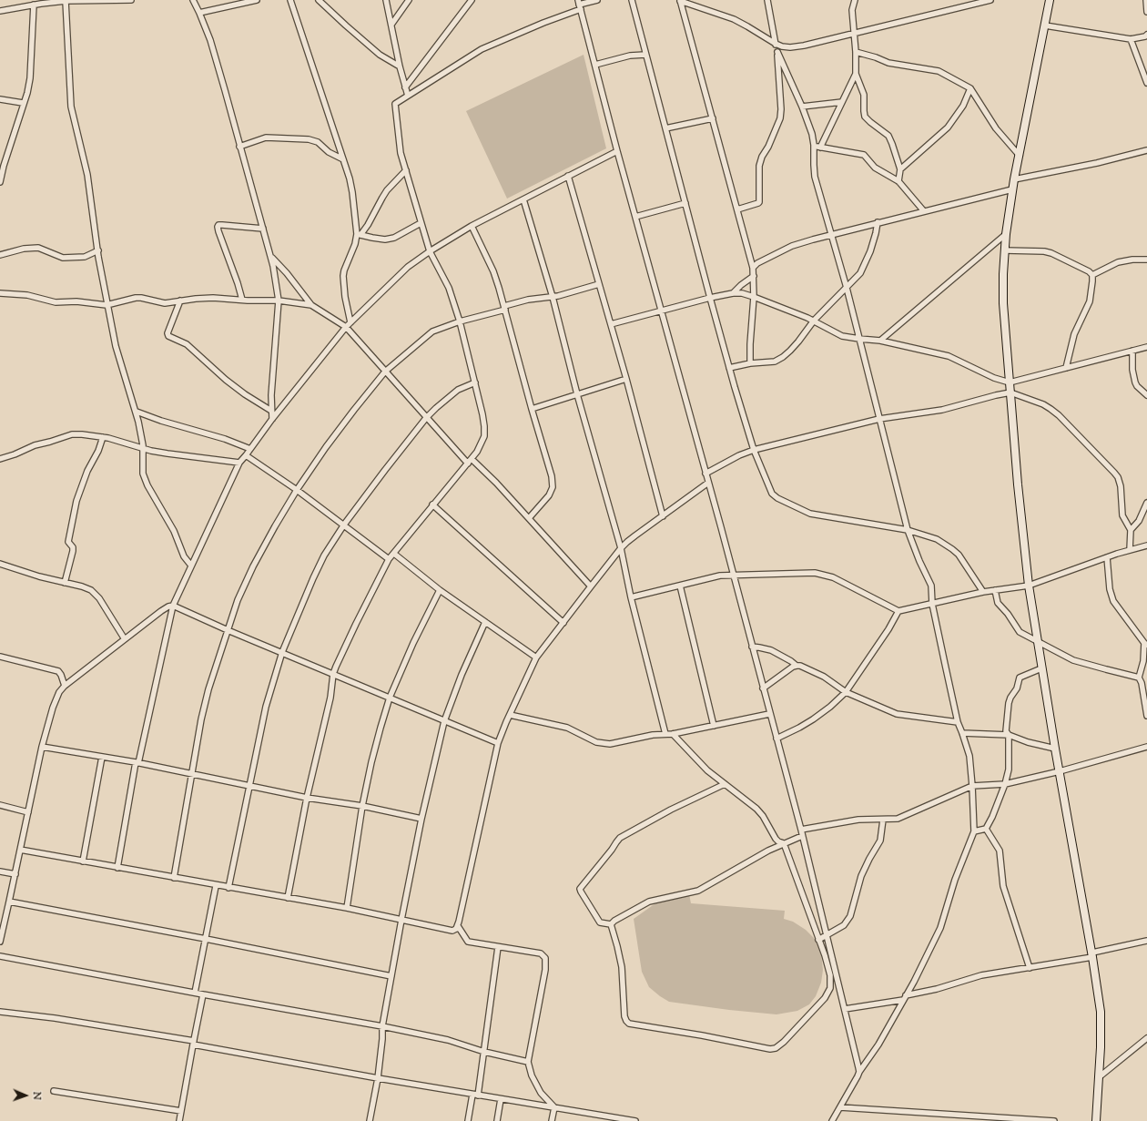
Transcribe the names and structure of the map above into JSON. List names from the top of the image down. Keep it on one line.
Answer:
{"north":"right"}
